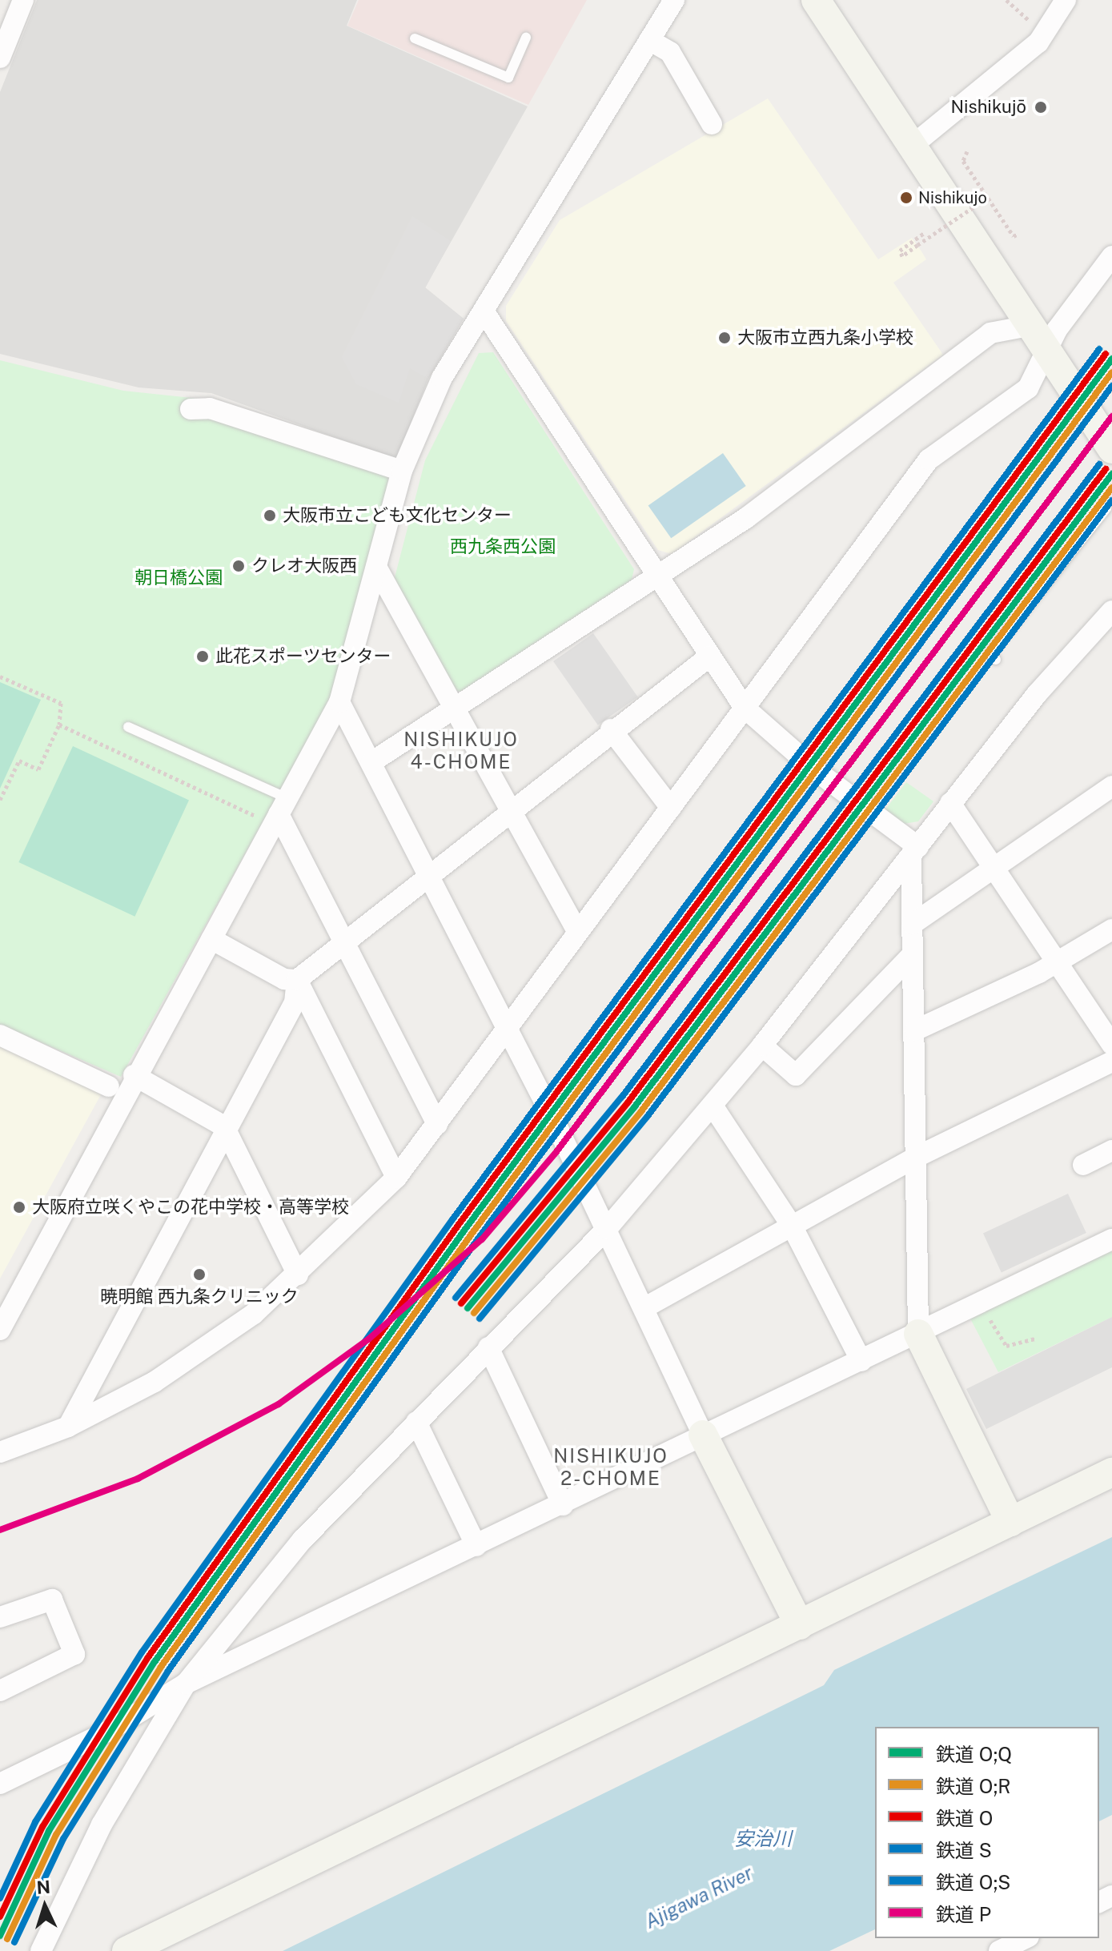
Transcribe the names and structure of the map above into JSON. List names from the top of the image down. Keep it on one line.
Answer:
{"districts":["NISHIKUJO 4-CHOME","NISHIKUJO 2-CHOME"],"water":["安治川","Ajigawa River"],"parks":["西九条西公園","朝日橋公園"],"places":["Nishikujō","Nishikujo","大阪市立西九条小学校","大阪市立こども文化センター","クレオ大阪西","此花スポーツセンター","大阪府立咲くやこの花中学校・高等学校","暁明館 西九条クリニック"],"lines":["rail line O;S","rail line O","rail line O;Q","rail line O;R","rail line S","rail line P"],"legend":["鉄道 O;Q","鉄道 O;R","鉄道 O","鉄道 S","鉄道 O;S","鉄道 P"],"north":"top"}
